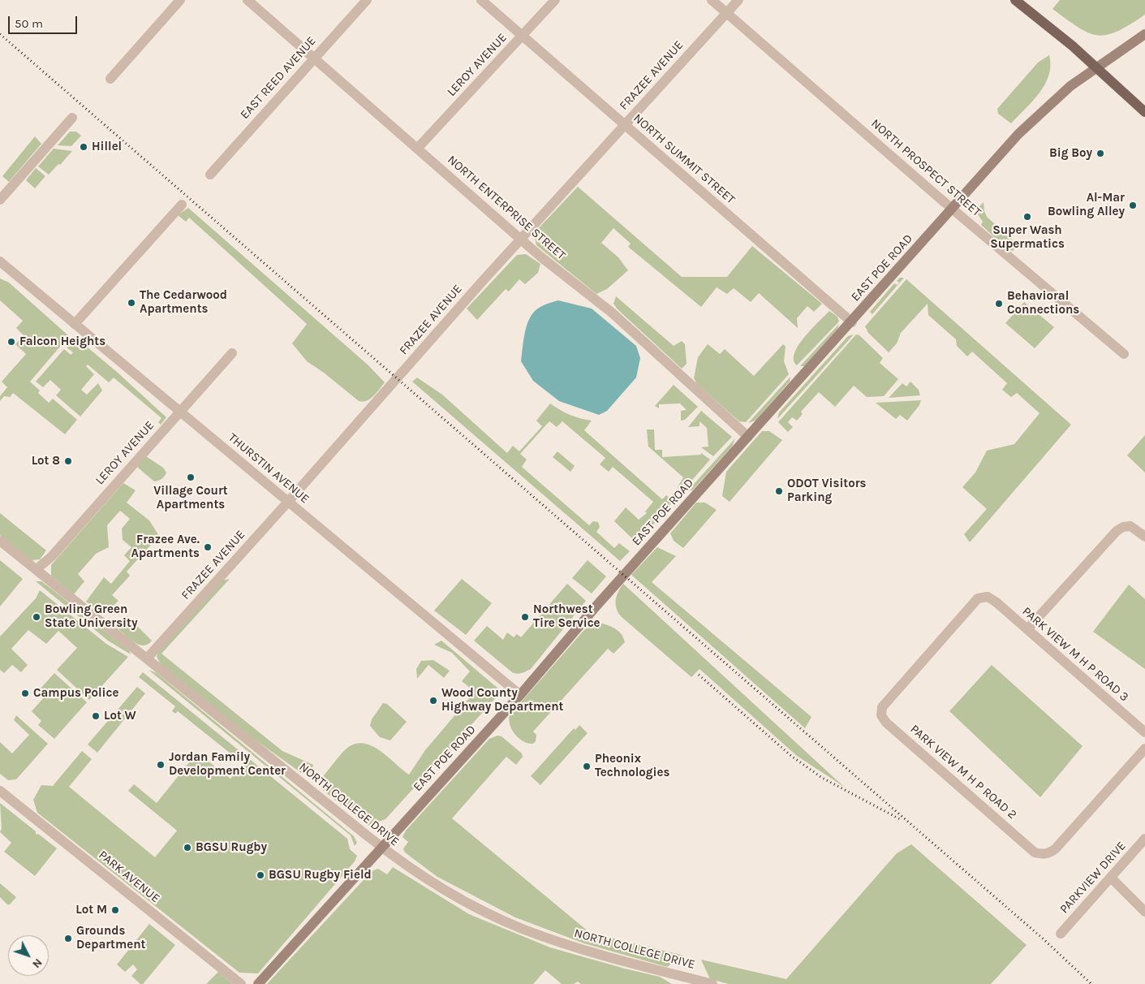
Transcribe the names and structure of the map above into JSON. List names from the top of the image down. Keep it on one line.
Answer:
{"streets":{"main road":["EAST POE ROAD"],"street":["LEROY AVENUE","FRAZEE AVENUE","EAST REED AVENUE","NORTH SUMMIT STREET","NORTH PROSPECT STREET","NORTH ENTERPRISE STREET","THURSTIN AVENUE","PARK VIEW M H P ROAD 3","PARK VIEW M H P ROAD 2","NORTH COLLEGE DRIVE","PARK AVENUE","PARKVIEW DRIVE"]},"crossings":[["LEROY AVENUE","NORTH SUMMIT STREET"],["LEROY AVENUE","NORTH ENTERPRISE STREET"],["LEROY AVENUE","THURSTIN AVENUE"],["LEROY AVENUE","NORTH COLLEGE DRIVE"],["FRAZEE AVENUE","NORTH SUMMIT STREET"],["FRAZEE AVENUE","NORTH PROSPECT STREET"],["FRAZEE AVENUE","NORTH ENTERPRISE STREET"],["FRAZEE AVENUE","THURSTIN AVENUE"],["FRAZEE AVENUE","NORTH COLLEGE DRIVE"],["EAST REED AVENUE","NORTH ENTERPRISE STREET"],["NORTH SUMMIT STREET","EAST POE ROAD"],["NORTH PROSPECT STREET","EAST POE ROAD"],["NORTH ENTERPRISE STREET","EAST POE ROAD"],["EAST POE ROAD","THURSTIN AVENUE"],["EAST POE ROAD","NORTH COLLEGE DRIVE"],["PARK VIEW M H P ROAD 3","PARK VIEW M H P ROAD 2"]],"places":["Hillel","Big Boy","Al-Mar Bowling Alley","Super Wash Supermatics","The Cedarwood Apartments","Behavioral Connections","Falcon Heights","Lot 8","Village Court Apartments","ODOT Visitors Parking","Frazee Ave. Apartments","Bowling Green State University","Northwest Tire Service","Campus Police","Wood County Highway Department","Lot W","Jordan Family Development Center","Pheonix Technologies","BGSU Rugby","BGSU Rugby Field","Lot M","Grounds Department"],"scale_bar":"50 m","north":"bottom right"}
